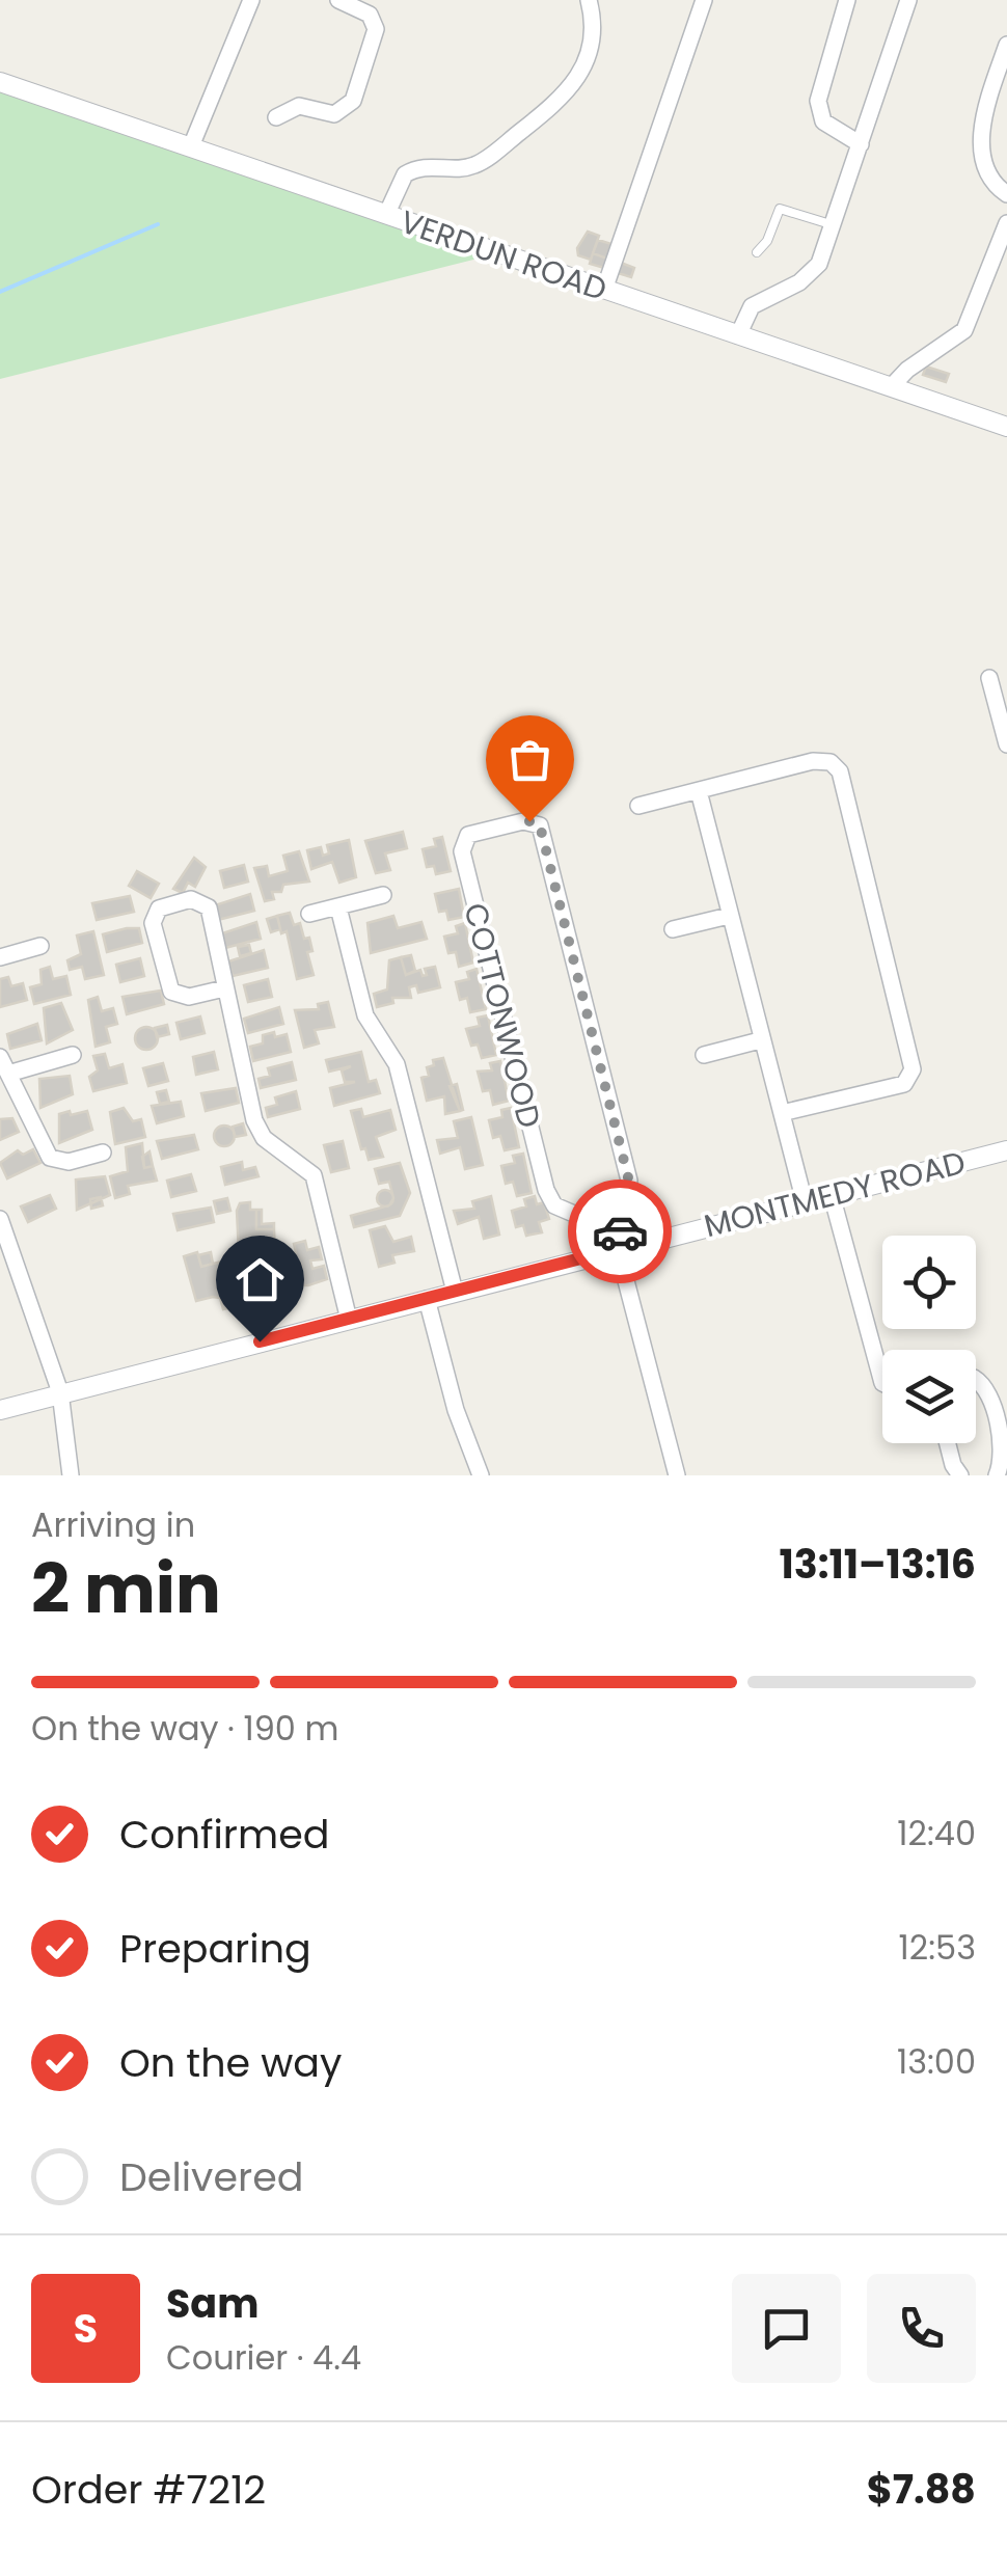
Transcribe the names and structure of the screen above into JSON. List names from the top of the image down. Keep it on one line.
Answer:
{"streets":{"street":["VERDUN ROAD","COTTONWOOD","MONTMEDY ROAD"]},"page":{"heading":["2 min","Arriving in","13:11–13:16"],"panel":["Sam","Courier · 4.4","Order #7212","$7.88"],"bar":"On the way · 190 m","list":[["Confirmed","12:40"],["Preparing","12:53"],["On the way","13:00"],"Delivered"],"round":"S"}}
